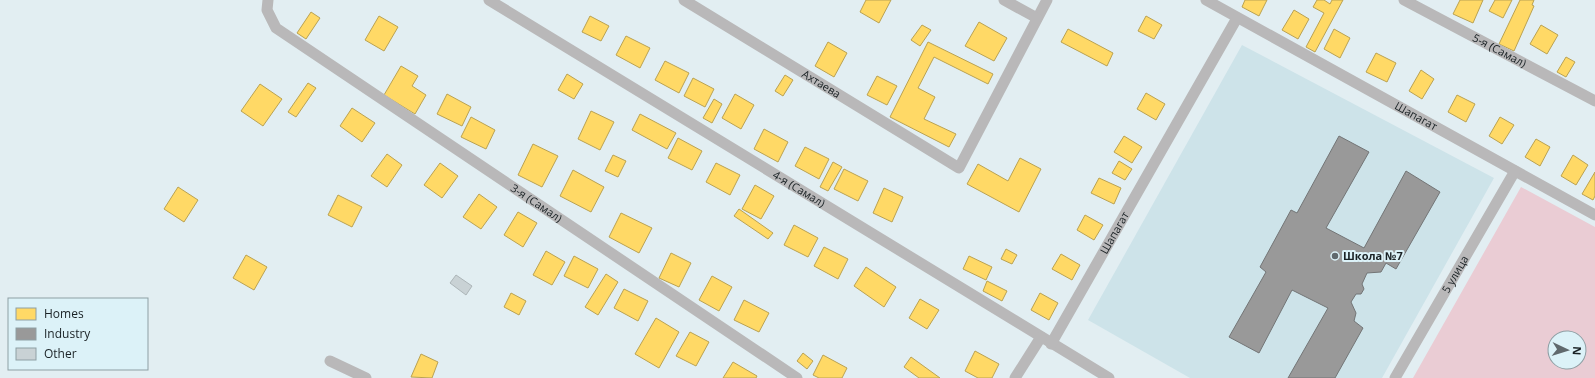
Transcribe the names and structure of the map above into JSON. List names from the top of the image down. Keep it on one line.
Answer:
{"streets":{"street":["5-я (Самал)","Ахтаева","Шапагат","4-я (Самал)","3-я (Самал)","5 улица"]},"crossings":[["Шапагат","4-я (Самал)"],["Шапагат","5 улица"]],"places":["Школа №7"],"legend":["Homes","Industry","Other"],"north":"right"}
